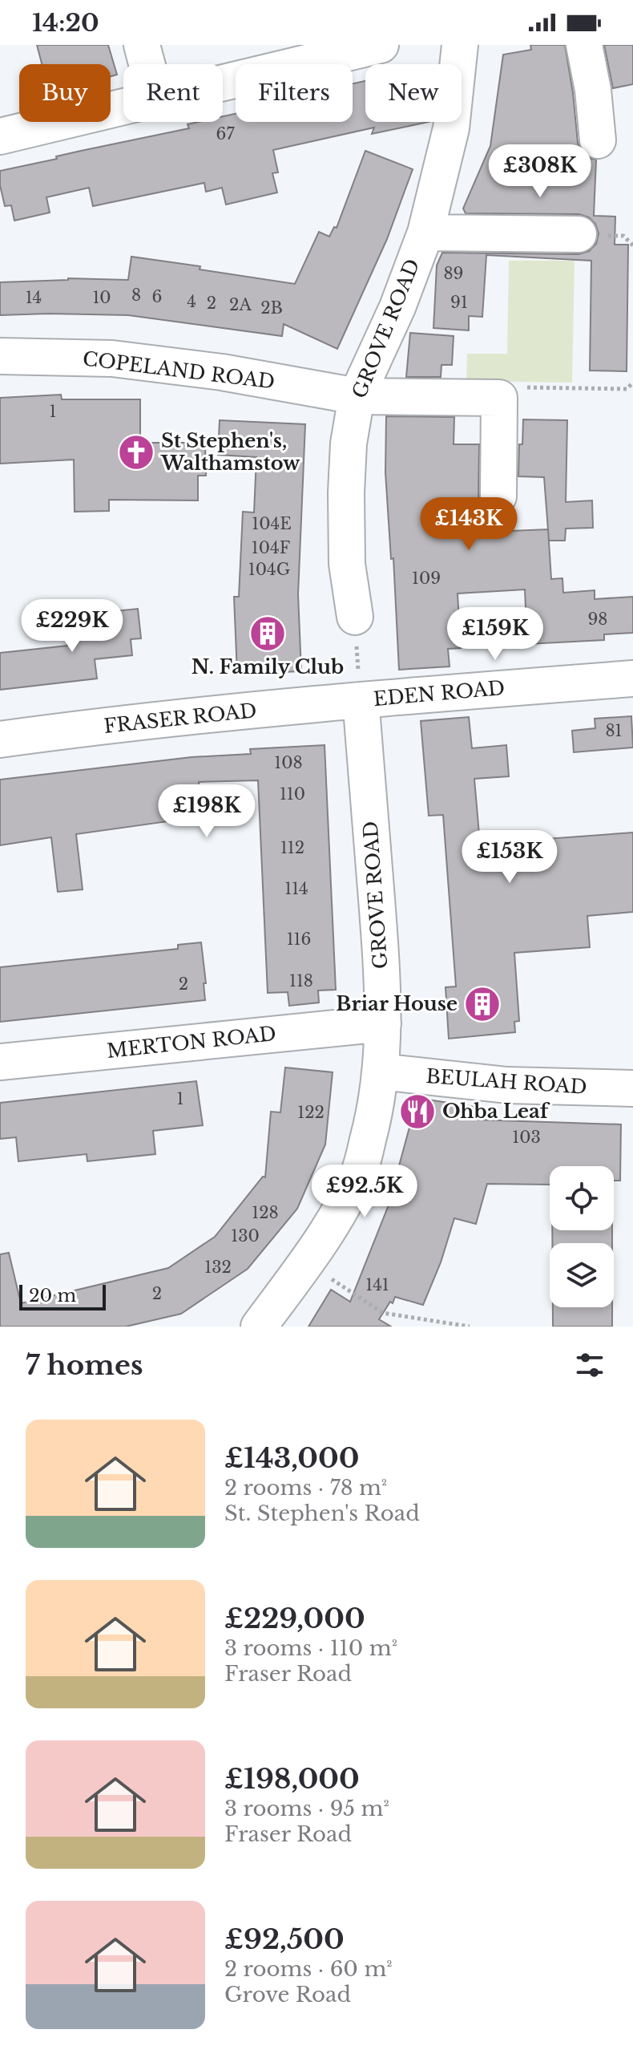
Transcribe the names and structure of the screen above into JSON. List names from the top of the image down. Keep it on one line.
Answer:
{"streets":{"street":["GROVE ROAD","COPELAND ROAD","EDEN ROAD","FRASER ROAD","MERTON ROAD","BEULAH ROAD"]},"crossings":[["GROVE ROAD","COPELAND ROAD"],["GROVE ROAD","EDEN ROAD"],["GROVE ROAD","FRASER ROAD"],["GROVE ROAD","MERTON ROAD"],["GROVE ROAD","BEULAH ROAD"],["EDEN ROAD","FRASER ROAD"]],"places":{"church":["St Stephen's, Walthamstow"],"building":["N. Family Club","Briar House"],"restaurant":["Ohba Leaf"]},"house_numbers":["67","89","8","6","14","10","4","91","2","2A","2B","1","104E","104F","104G","109","98","81","108","110","112","114","116","118","2","1","122","103","128","130","132","141","2"],"scale_bar":"20 m","page":{"status":"14:20","chip":["Buy","Rent","Filters","New"],"price":["£308K","£143K","£229K","£159K","£198K","£153K","£92.5K"],"scale":"20 m","heading":"7 homes","list":[{"name":"£143,000","note":"2 rooms · 78 m² · St. Stephen's Road"},{"name":"£229,000","note":"3 rooms · 110 m² · Fraser Road"},{"name":"£198,000","note":"3 rooms · 95 m² · Fraser Road"},{"name":"£92,500","note":"2 rooms · 60 m² · Grove Road"}]}}
